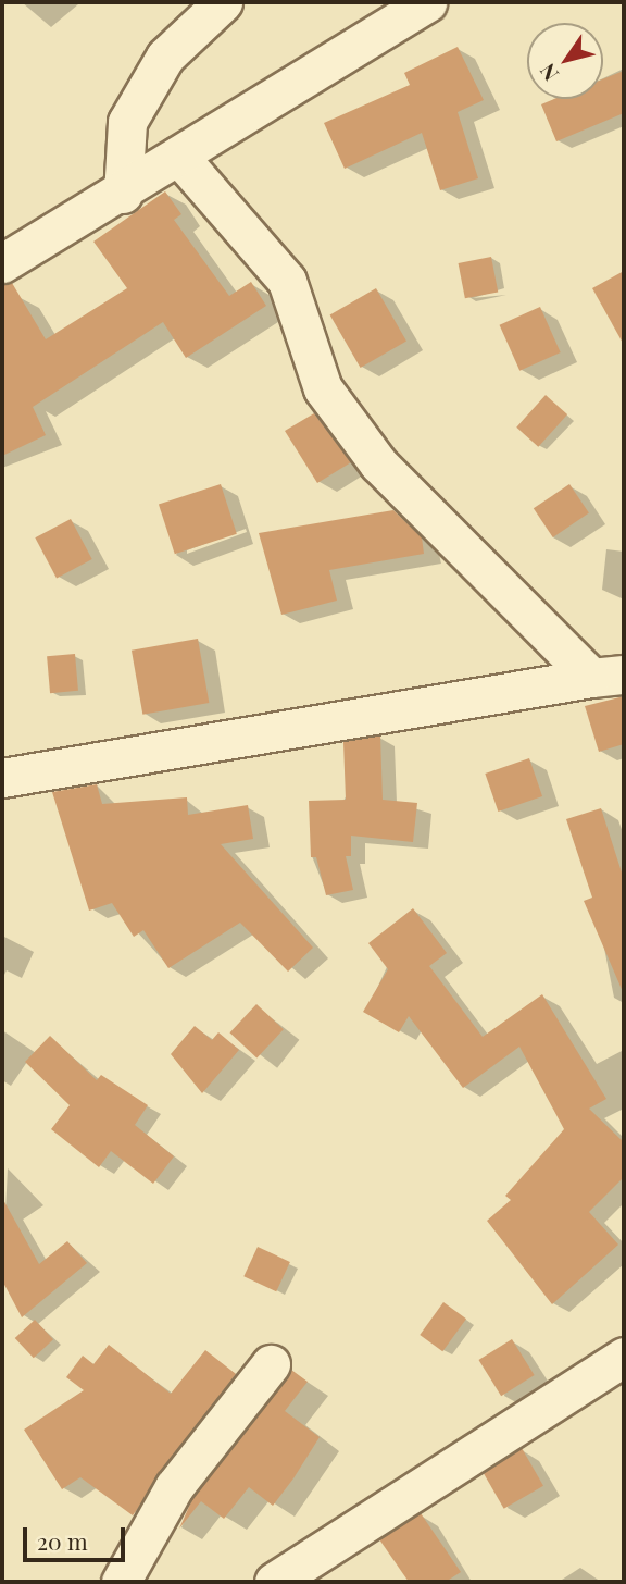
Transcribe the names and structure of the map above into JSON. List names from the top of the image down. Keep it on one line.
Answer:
{"scale_bar":"20 m","north":"bottom left"}
